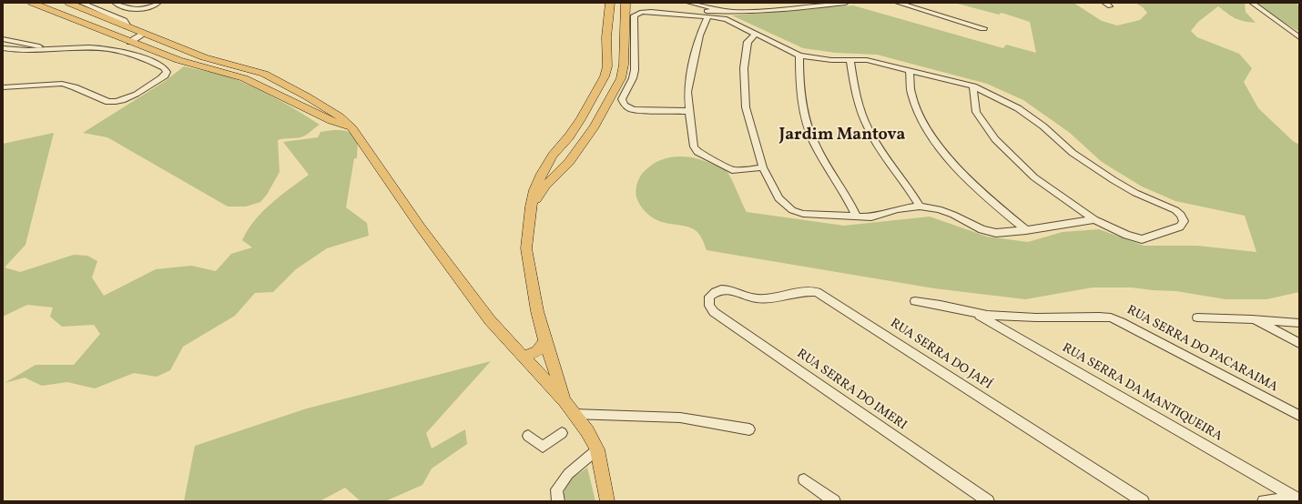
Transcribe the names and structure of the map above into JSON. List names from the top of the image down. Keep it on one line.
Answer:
{"streets":{"street":["RUA SERRA DO PACARAIMA","RUA SERRA DO JAPÍ","RUA SERRA DO IMERI","RUA SERRA DA MANTIQUEIRA"]},"crossings":[["RUA SERRA DO PACARAIMA","RUA SERRA DA MANTIQUEIRA"],["RUA SERRA DO JAPÍ","RUA SERRA DO IMERI"]],"districts":["Jardim Mantova"]}
